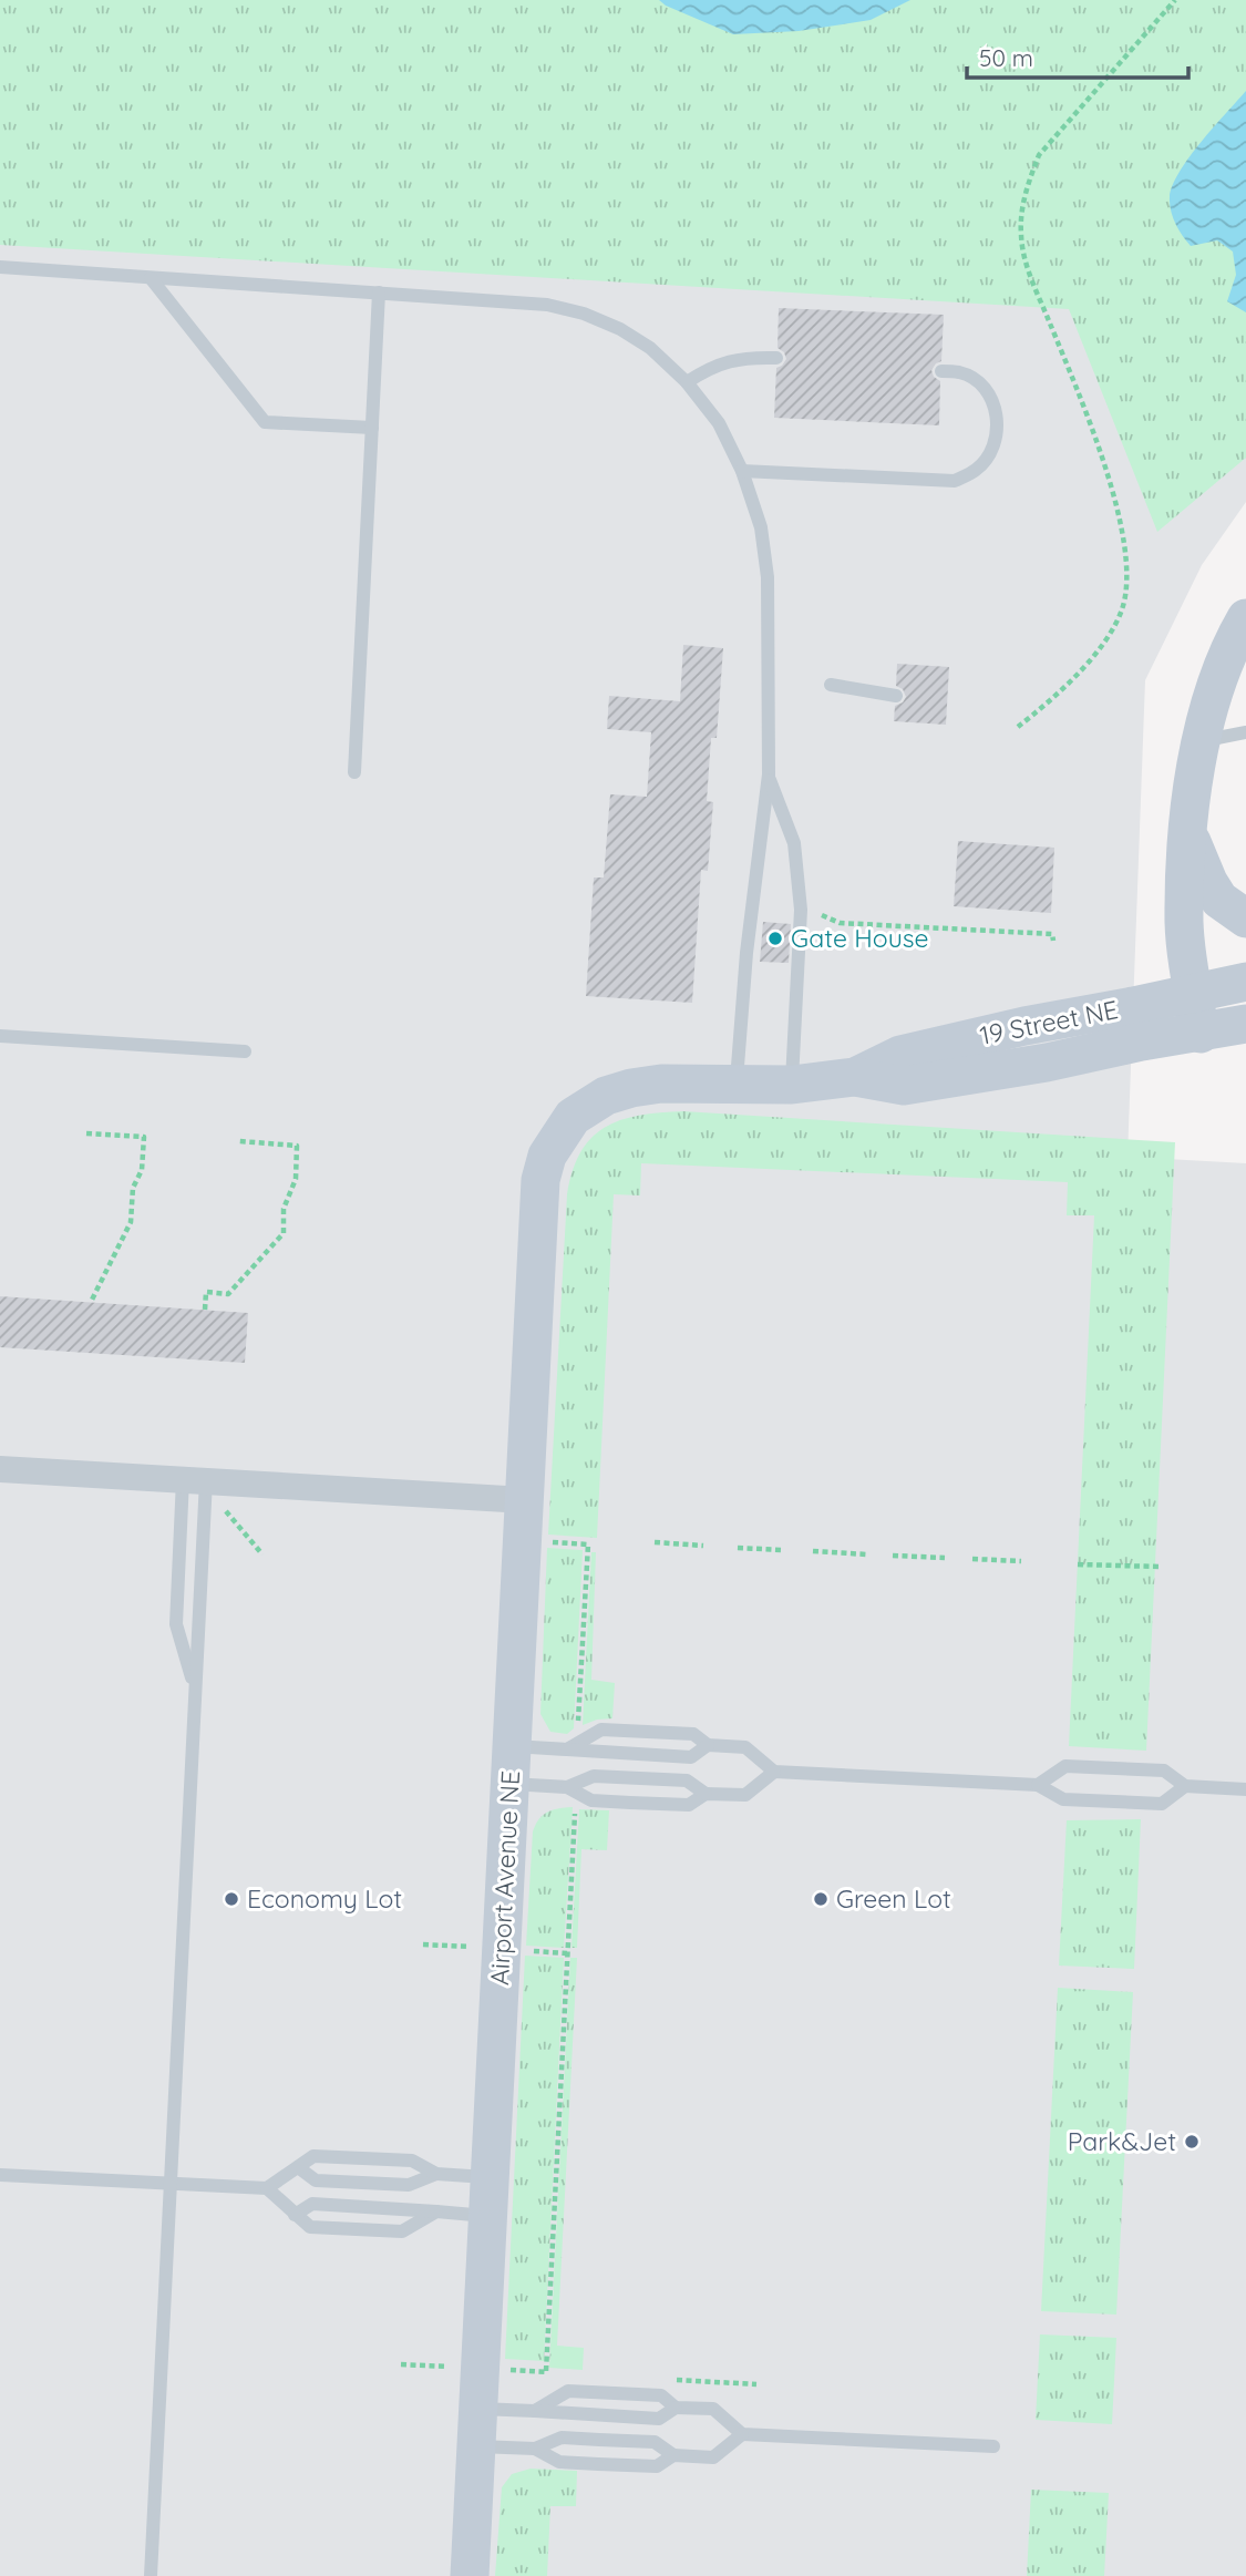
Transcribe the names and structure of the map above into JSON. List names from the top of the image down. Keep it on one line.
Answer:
{"streets":{"street":["19 Street NE","Airport Avenue NE"]},"crossings":[["19 Street NE","Airport Avenue NE"]],"places":["Gate House","Economy Lot","Green Lot","Park&Jet"],"scale_bar":"50 m"}
